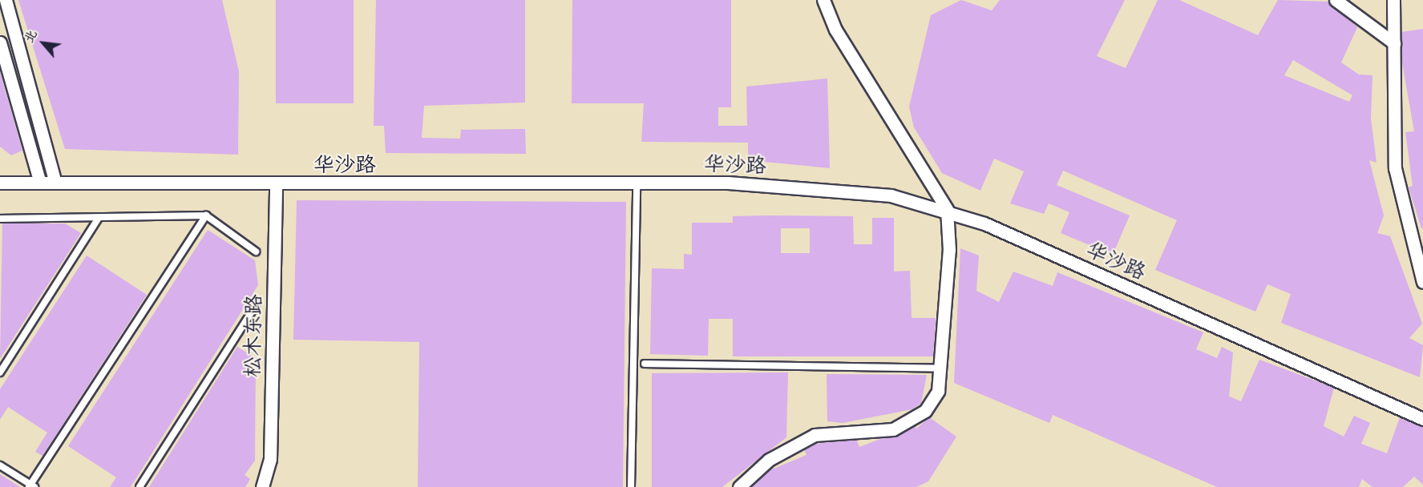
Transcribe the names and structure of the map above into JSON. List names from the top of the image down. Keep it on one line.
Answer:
{"streets":{"street":["华沙路","松木东路"]},"crossings":[["华沙路","松木东路"]],"north":"top left"}
